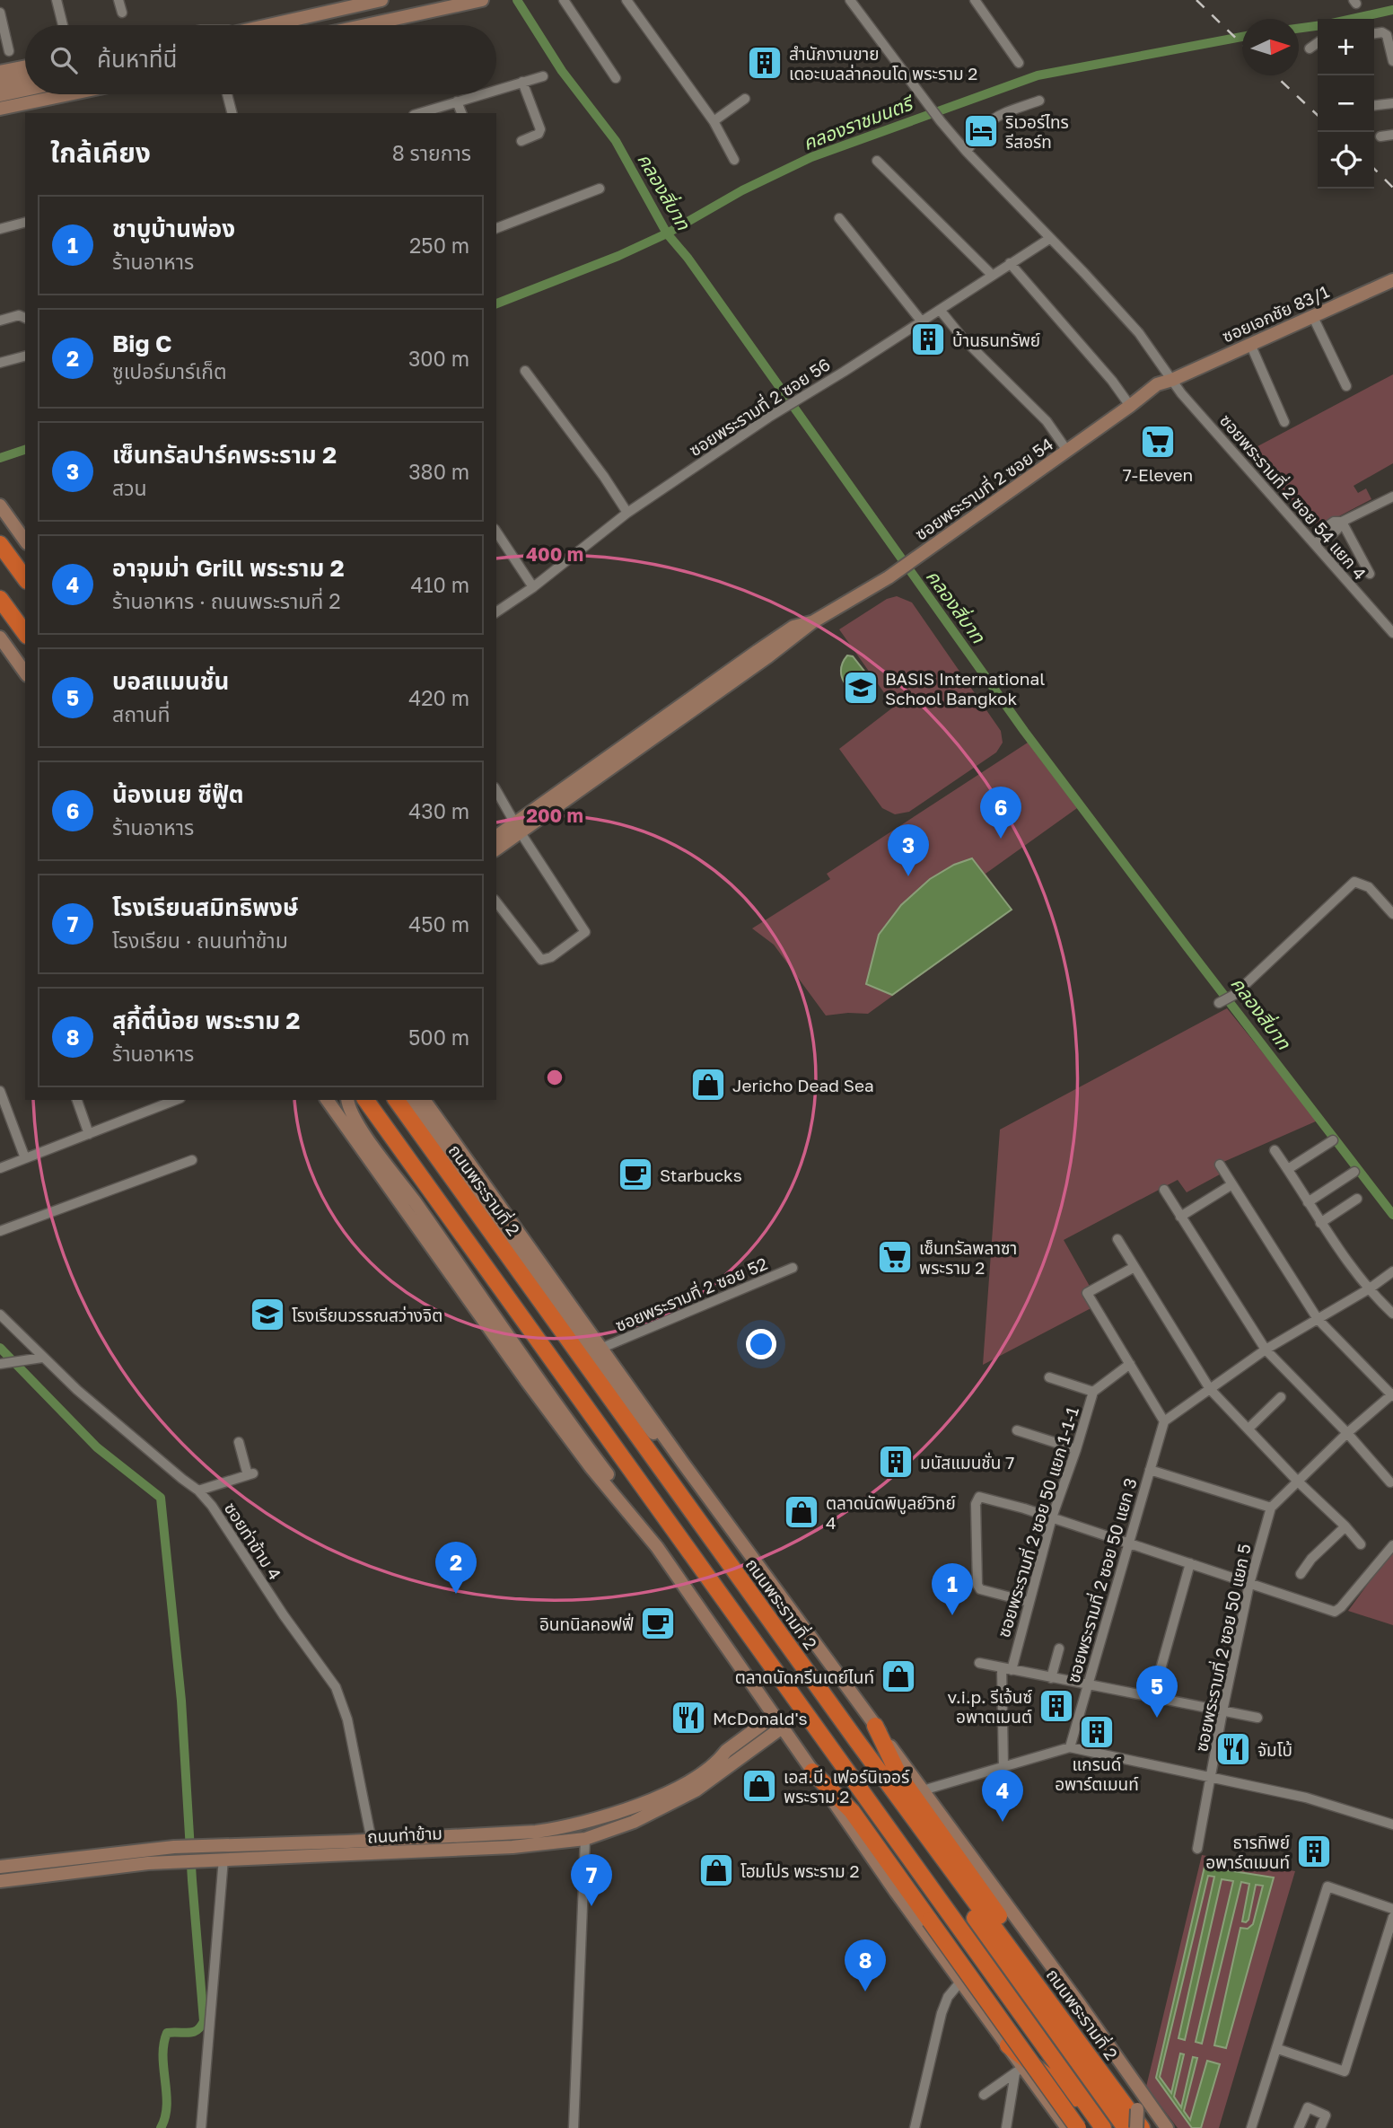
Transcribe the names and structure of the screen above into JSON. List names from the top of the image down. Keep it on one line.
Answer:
{"streets":{"highway":["ถนนพระรามที่ 2"],"main road":["ซอยเอกชัย 83/1","ซอยพระรามที่ 2 ซอย 54","ถนนท่าข้าม"],"street":["ซอยพระรามที่ 2 ซอย 56","ซอยพระรามที่ 2 ซอย 54 แยก 4","ซอยพระรามที่ 2 ซอย 52","ซอยพระรามที่ 2 ซอย 50 แยก 1-1-1","ซอยท่าข้าม 4","ซอยพระรามที่ 2 ซอย 50 แยก 3","ซอยพระรามที่ 2 ซอย 50 แยก 5"]},"crossings":[["ซอยเอกชัย 83/1","ซอยพระรามที่ 2 ซอย 54"],["ซอยเอกชัย 83/1","ซอยพระรามที่ 2 ซอย 54 แยก 4"],["ซอยพระรามที่ 2 ซอย 56","ซอยพระรามที่ 2 ซอย 54 แยก 4"],["ซอยพระรามที่ 2 ซอย 54","ซอยพระรามที่ 2 ซอย 54 แยก 4"],["ถนนพระรามที่ 2","ซอยพระรามที่ 2 ซอย 52"],["ซอยท่าข้าม 4","ถนนท่าข้าม"]],"water":["คลองราชมนตรี","คลองสี่บาท"],"places":{"building":["สำนักงานขาย เดอะเบลล่าคอนโด พระราม 2","บ้านธนทรัพย์","มนัสแมนชั่น 7","v.i.p. รีเจ้นซ์ อพาตเมนต์","แกรนด์ อพาร์ตเมนท์","ธารทิพย์ อพาร์ตเมนท์"],"hotel":["ริเวอร์ไทร รีสอร์ท"],"supermarket":["7-Eleven","เซ็นทรัลพลาซา พระราม 2"],"school or university":["BASIS International School Bangkok","โรงเรียนวรรณสว่างจิต"],"shop":["Jericho Dead Sea","ตลาดนัดพิบูลย์วิทย์ 4","ตลาดนัดกรีนเดย์ไนท์","เอส.บี. เฟอร์นิเจอร์ พระราม 2","โฮมโปร พระราม 2"],"cafe":["Starbucks","อินทนิลคอฟฟี่"],"restaurant":["McDonald's","จัมโบ้"]},"north":"right","page":{"map_buttons":["+","−"],"search":"ค้นหาที่นี่","heading":["ใกล้เคียง","8 รายการ"],"list":[{"mark":"1","name":"ชาบูบ้านพ่อง","note":"ร้านอาหาร","value":"250 m"},{"mark":"2","name":"Big C","note":"ซูเปอร์มาร์เก็ต","value":"300 m"},{"mark":"3","name":"เซ็นทรัลปาร์คพระราม 2","note":"สวน","value":"380 m"},{"mark":"4","name":"อาจุมม่า Grill พระราม 2","note":"ร้านอาหาร · ถนนพระรามที่ 2","value":"410 m"},{"mark":"5","name":"บอสแมนชั่น","note":"สถานที่","value":"420 m"},{"mark":"6","name":"น้องเนย ซีฟู๊ต","note":"ร้านอาหาร","value":"430 m"},{"mark":"7","name":"โรงเรียนสมิทธิพงษ์","note":"โรงเรียน · ถนนท่าข้าม","value":"450 m"},{"mark":"8","name":"สุกี้ตี๋น้อย พระราม 2","note":"ร้านอาหาร","value":"500 m"}],"pins":["6","3","2","1","5","4","7","8"]},"rings":["400 m","200 m"]}
